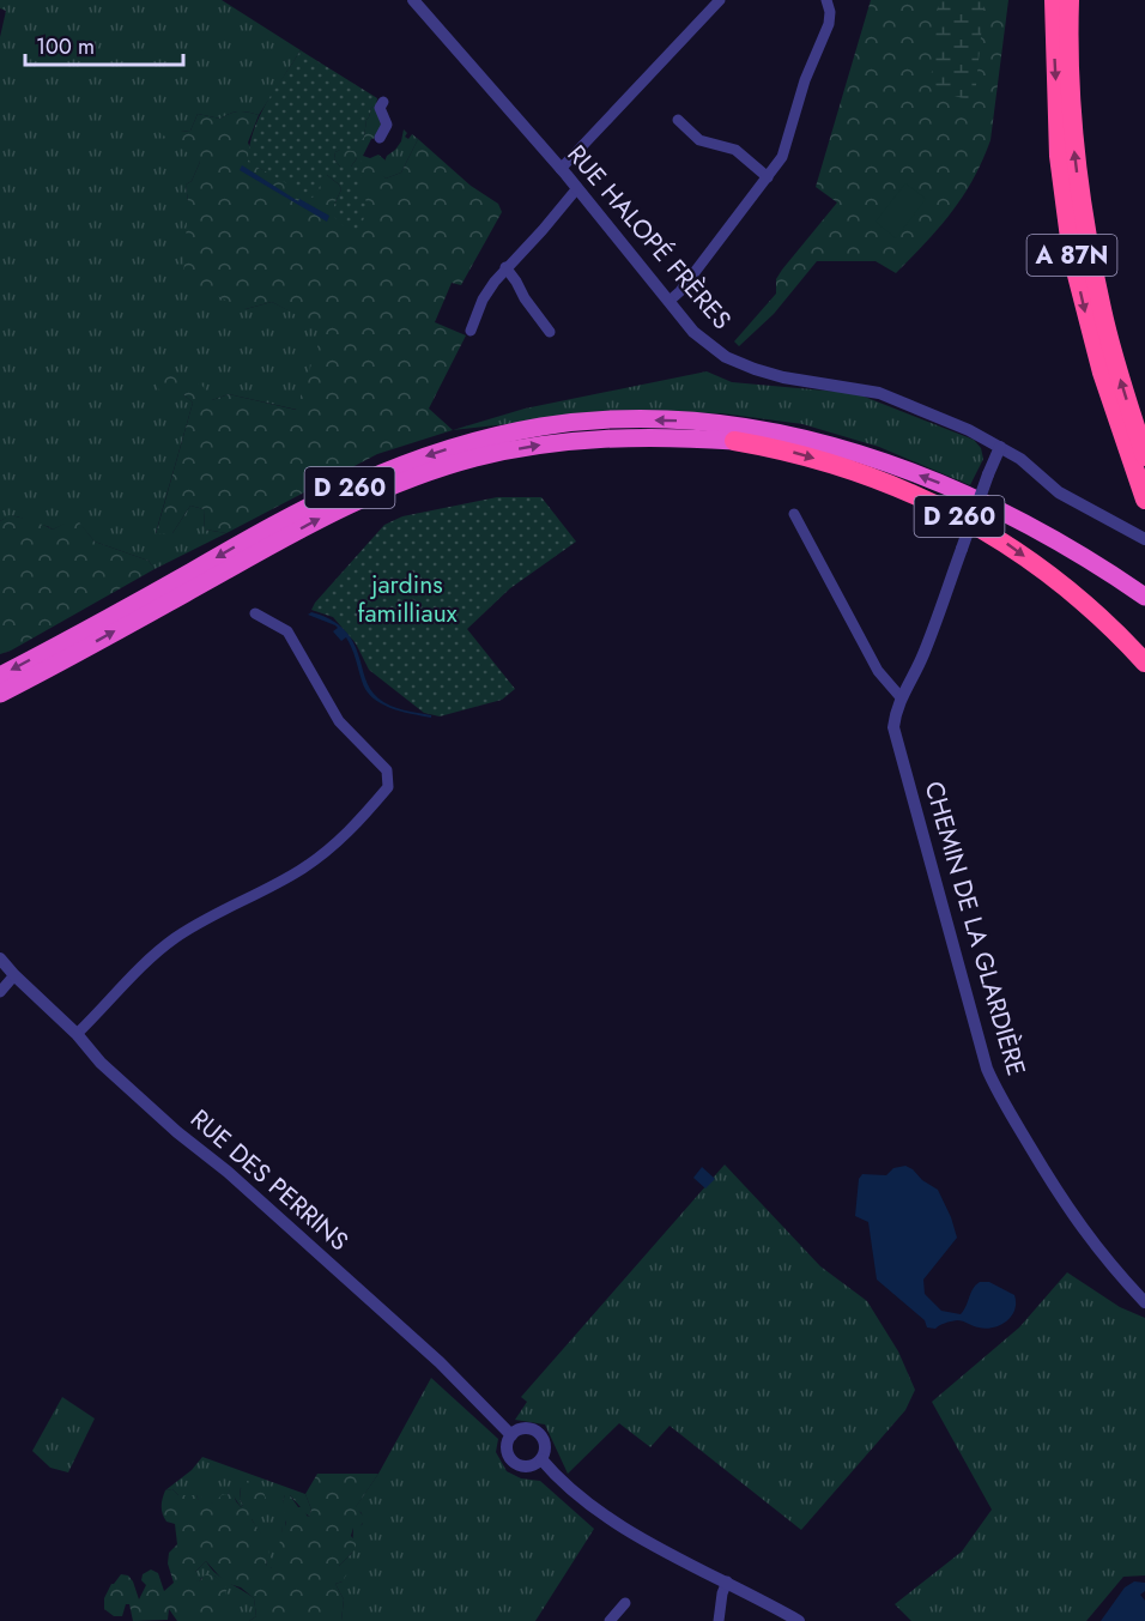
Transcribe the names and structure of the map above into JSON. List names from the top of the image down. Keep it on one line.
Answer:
{"streets":{"highway":["A 87N","D 260"],"street":["RUE HALOPÉ FRÈRES","CHEMIN DE LA GLARDIÈRE","RUE DES PERRINS"]},"crossings":[["RUE HALOPÉ FRÈRES","CHEMIN DE LA GLARDIÈRE"]],"parks":["jardins familliaux"],"scale_bar":"100 m"}
